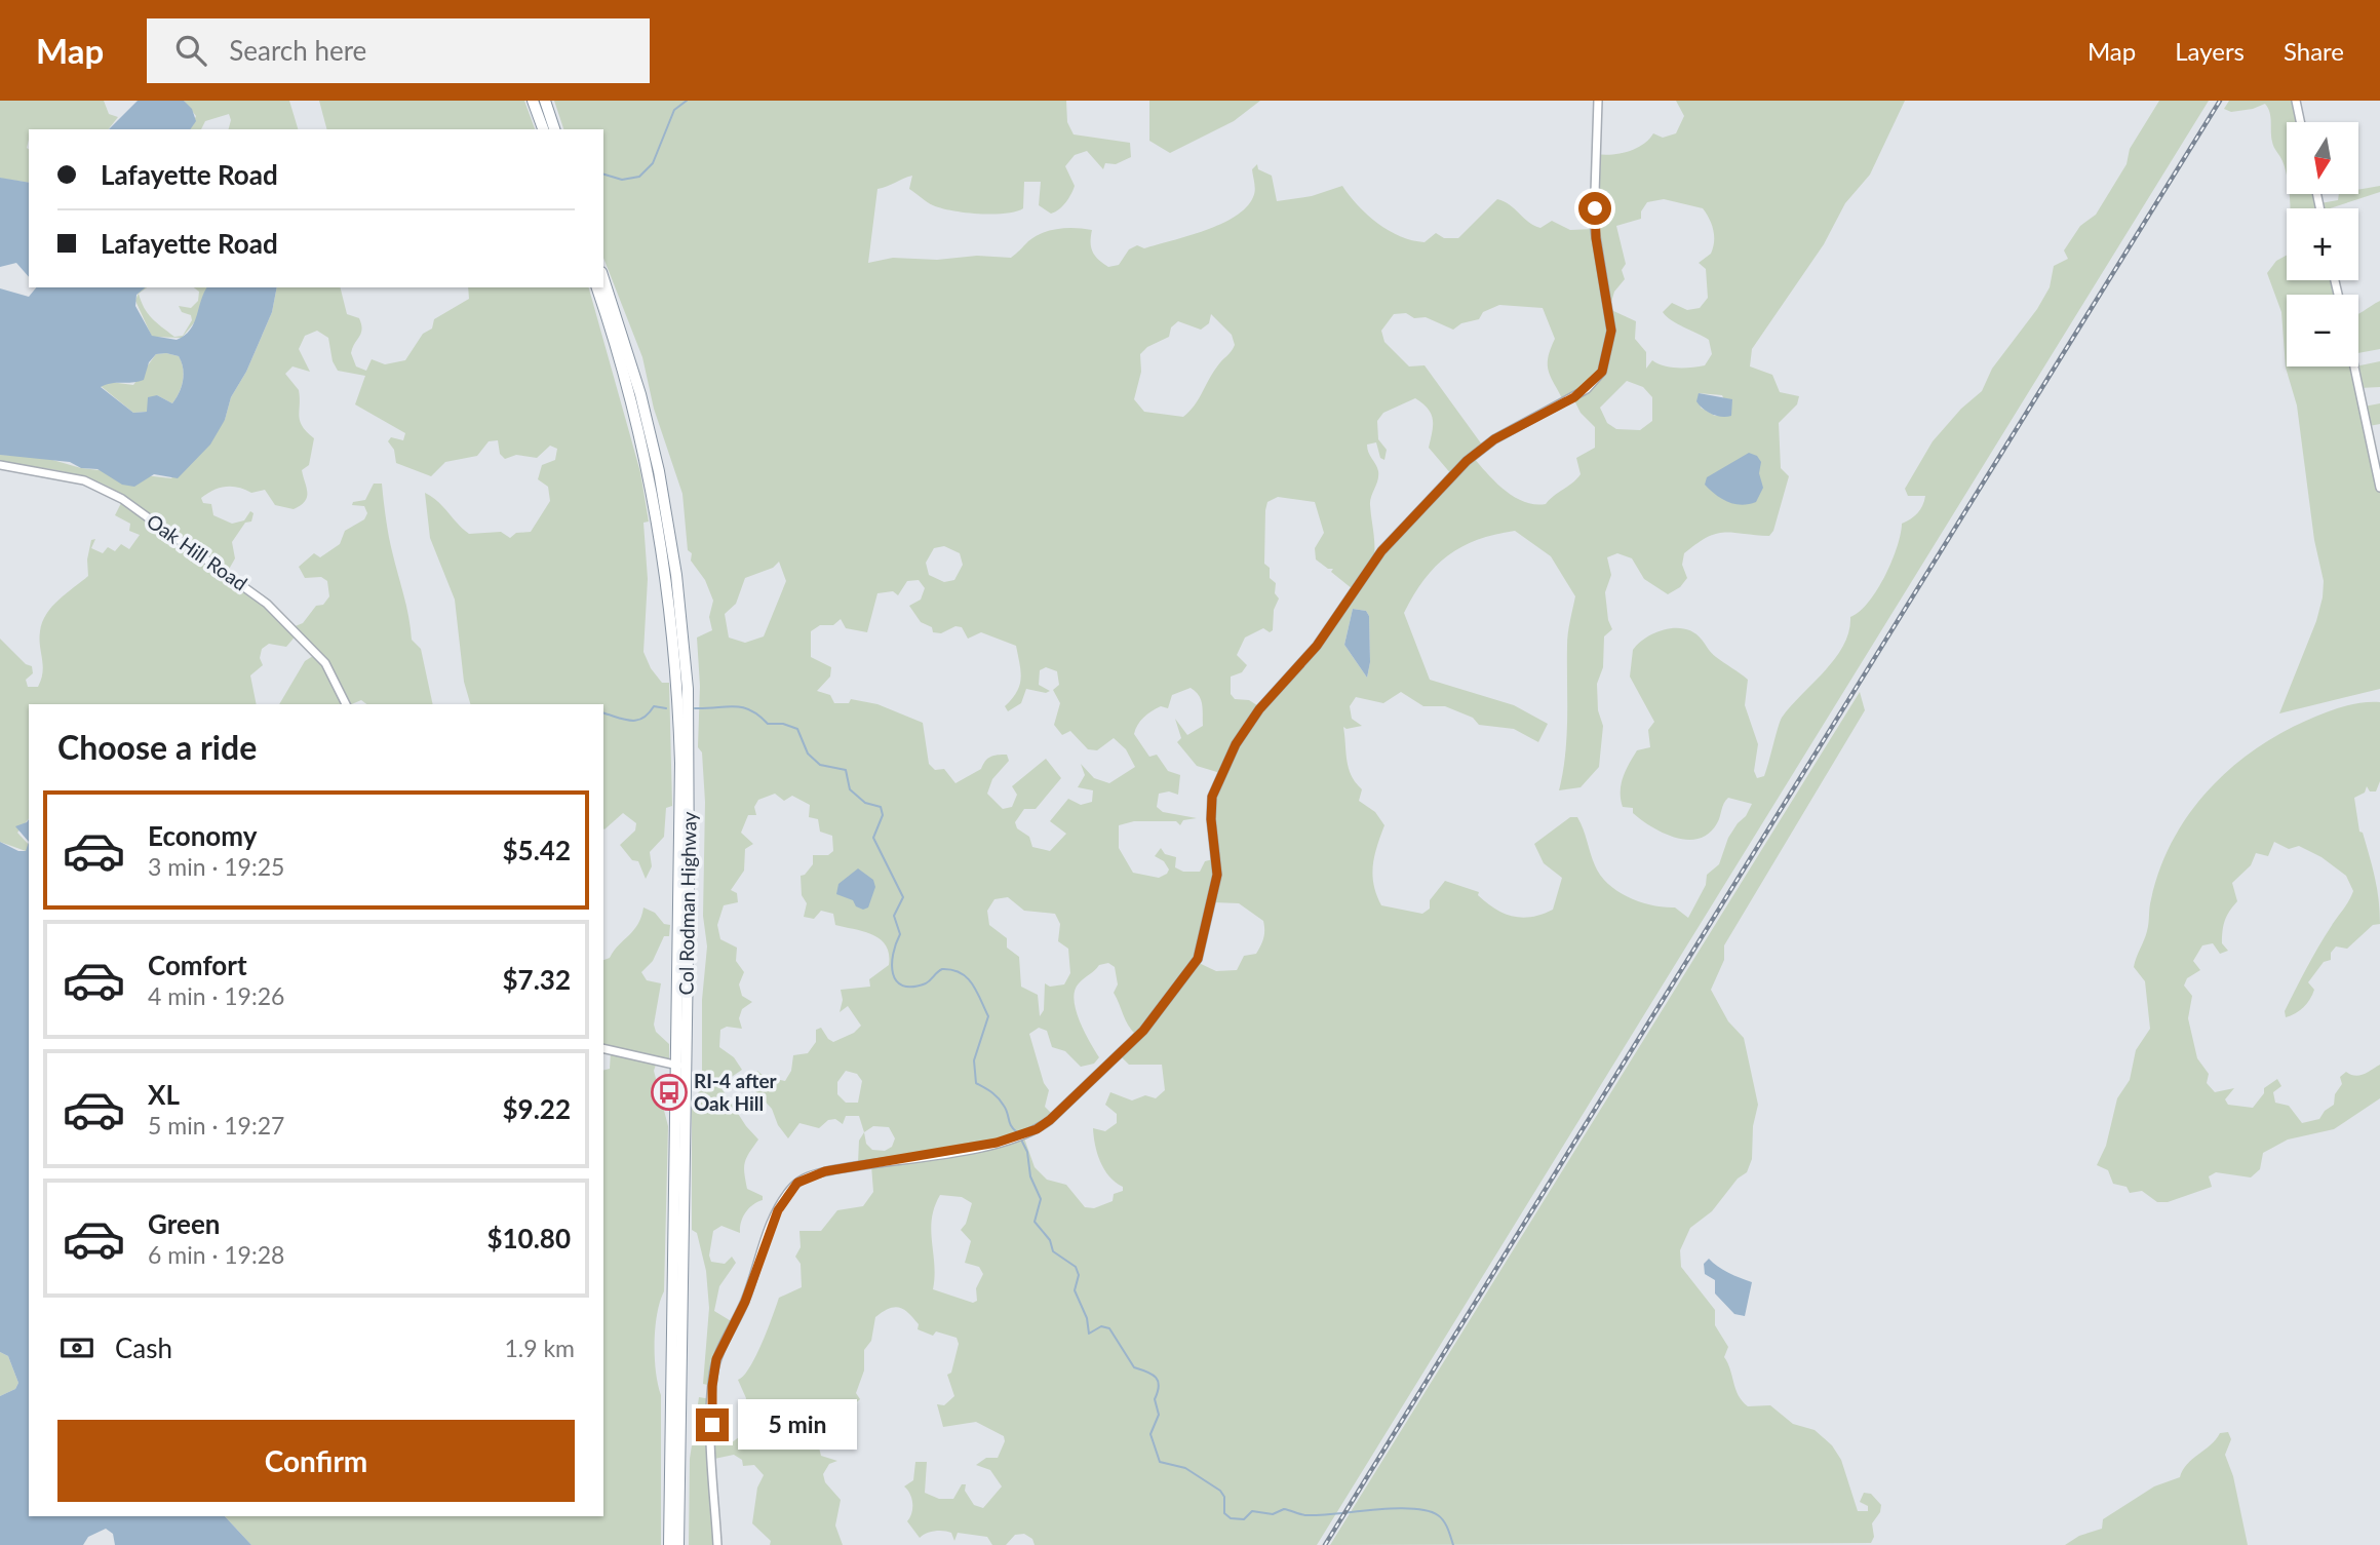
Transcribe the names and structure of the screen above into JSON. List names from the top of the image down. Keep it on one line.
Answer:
{"streets":{"highway":["Col Rodman Highway"],"street":["Oak Hill Road"]},"places":{"bus stop":["RI-4 after Oak Hill"]},"north":"bottom","page":{"header":"Map","search":"Search here","nav":["Map","Layers","Share"],"map_buttons":["+","−"],"banner":["Lafayette Road","Lafayette Road"],"heading":"Choose a ride","list":[{"name":"Economy","note":"3 min · 19:25","value":"$5.42"},{"name":"Comfort","note":"4 min · 19:26","value":"$7.32"},{"name":"XL","note":"5 min · 19:27","value":"$9.22"},{"name":"Green","note":"6 min · 19:28","value":"$10.80"}],"pay":["Cash","1.9 km"],"bubble":"5 min","buttons":"Confirm"}}
